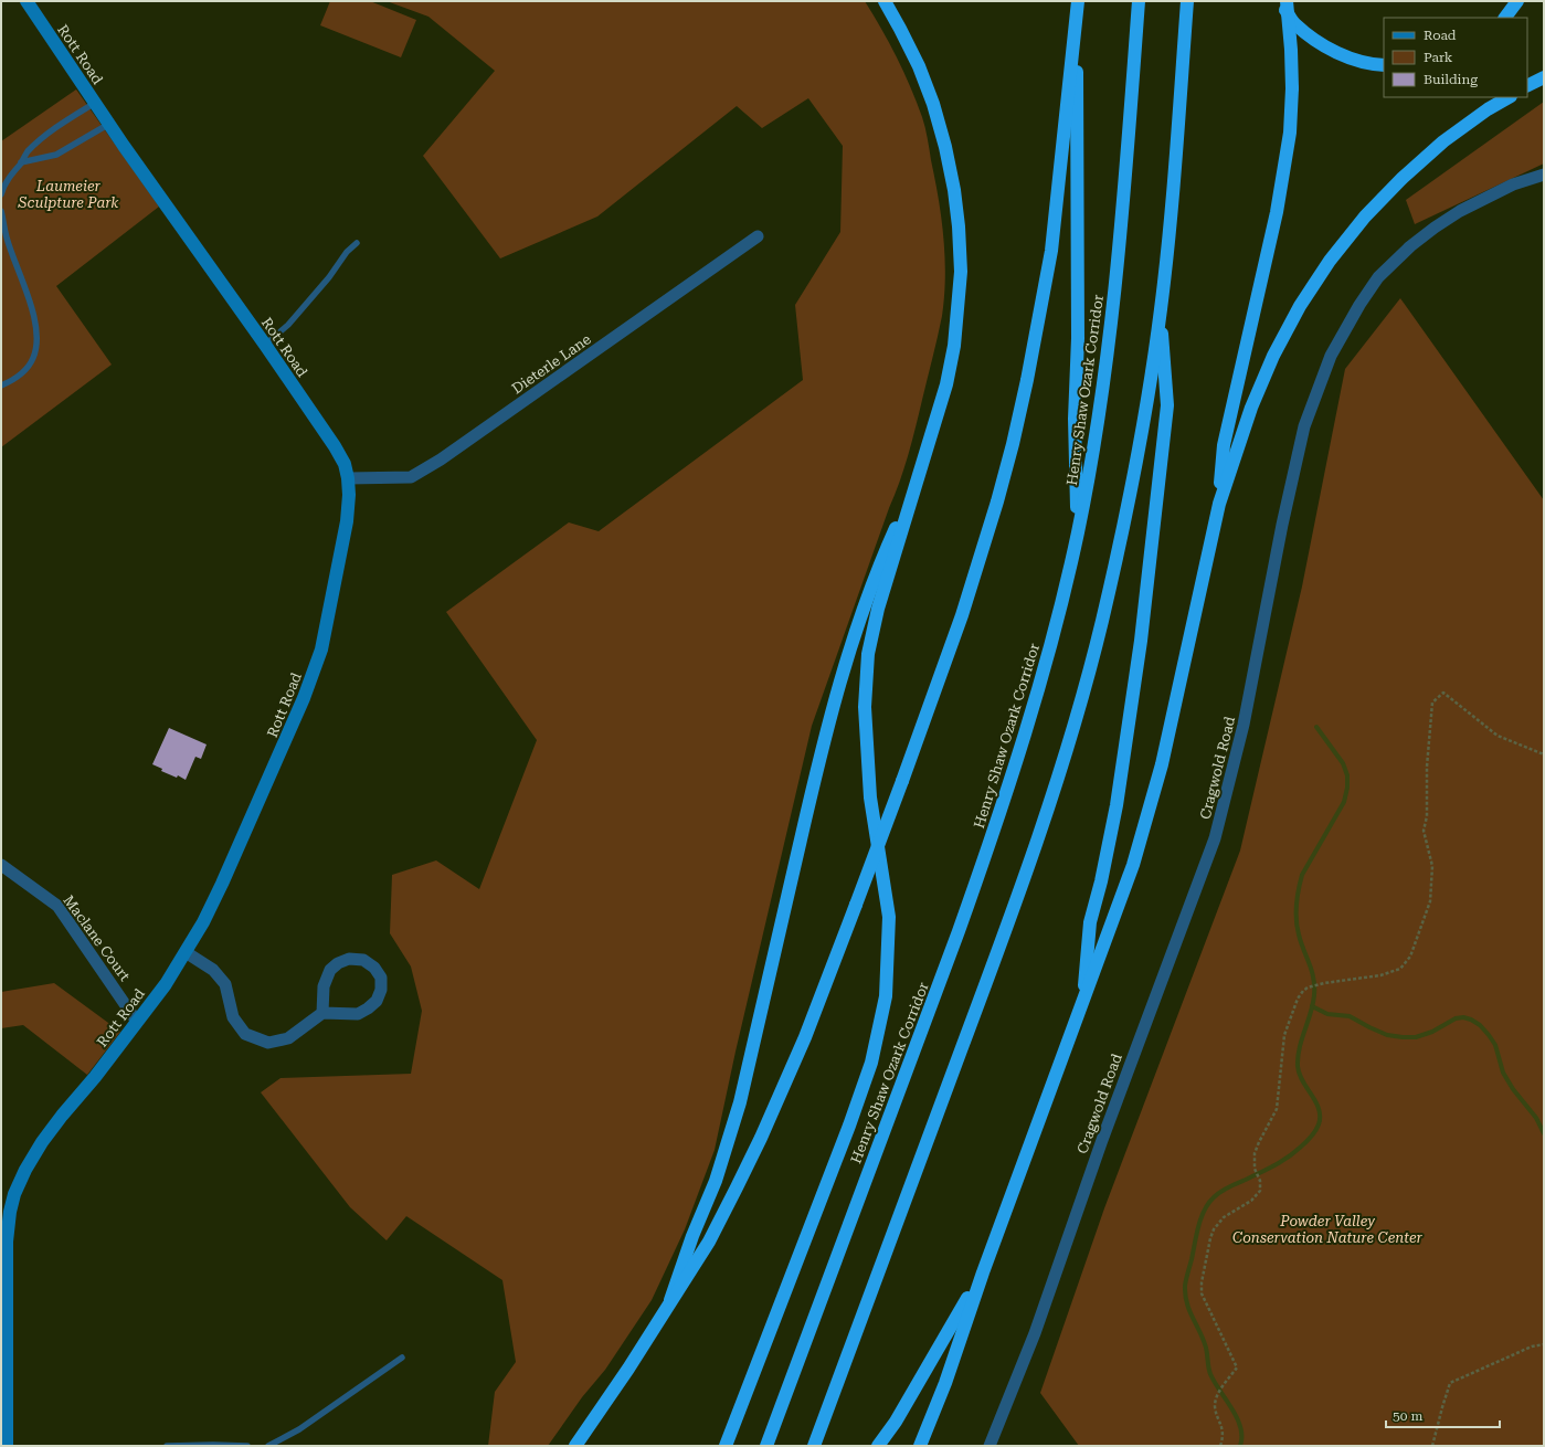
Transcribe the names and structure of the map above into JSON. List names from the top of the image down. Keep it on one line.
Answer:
{"streets":{"highway":["Henry Shaw Ozark Corridor"],"street":["Rott Road","Dieterle Lane","Cragwold Road","Maclane Court"]},"crossings":[["Rott Road","Dieterle Lane"],["Rott Road","Maclane Court"]],"parks":["Laumeier Sculpture Park","Powder Valley Conservation Nature Center"],"legend":["Road","Park","Building"],"scale_bar":"50 m"}
